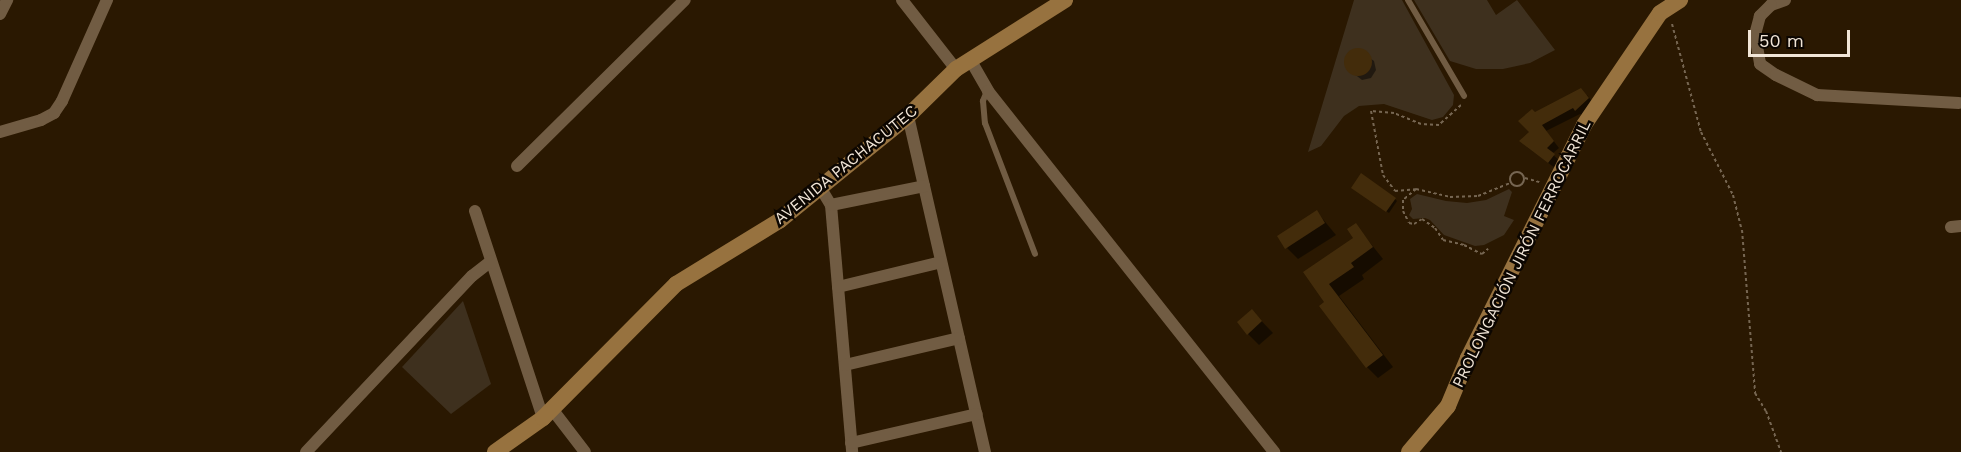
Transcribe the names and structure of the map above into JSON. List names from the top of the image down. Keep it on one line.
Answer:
{"streets":{"main road":["AVENIDA PACHACUTEC","PROLONGACIÓN JIRÓN FERROCARRIL"]},"scale_bar":"50 m"}
